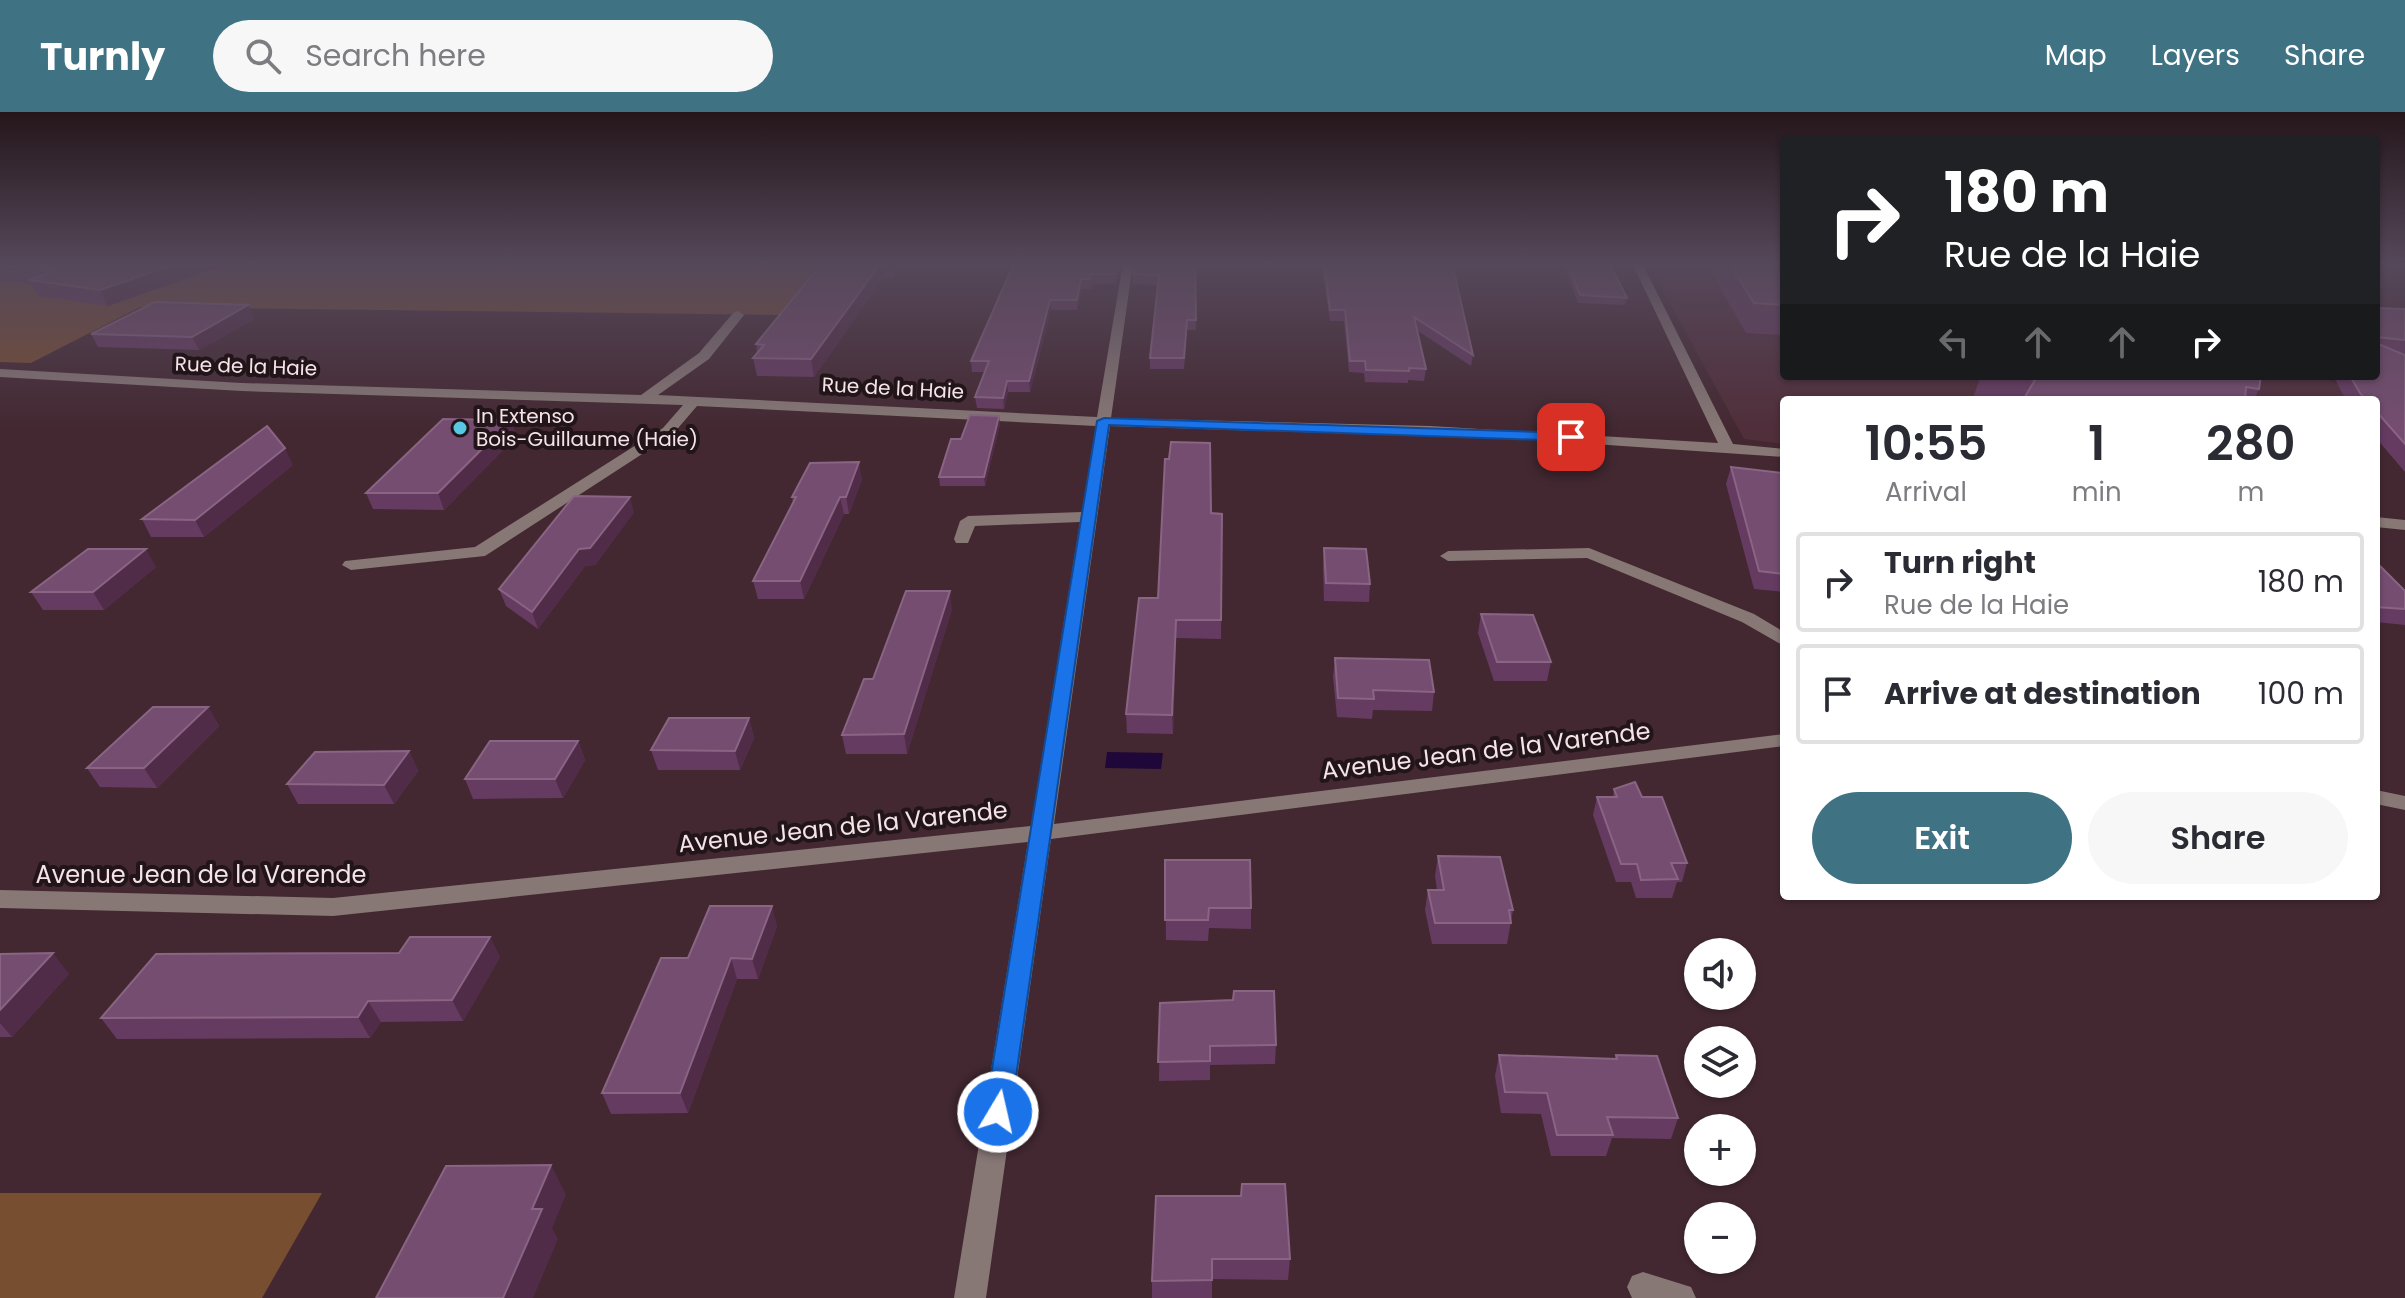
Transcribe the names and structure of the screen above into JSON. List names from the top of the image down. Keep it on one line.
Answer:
{"streets":{"street":["Rue de la Haie","Avenue Jean de la Varende"]},"places":["In Extenso Bois-Guillaume (Haie)"],"page":{"header":"Turnly","search":"Search here","nav":["Map","Layers","Share"],"turn":["180 m","Rue de la Haie"],"eta":["10:55","Arrival","1","min","280","m"],"list":[{"name":"Turn right","note":"Rue de la Haie","value":"180 m"},{"name":"Arrive at destination","value":"100 m"}],"buttons":["Exit","Share"],"map_buttons":["+","−"]}}
